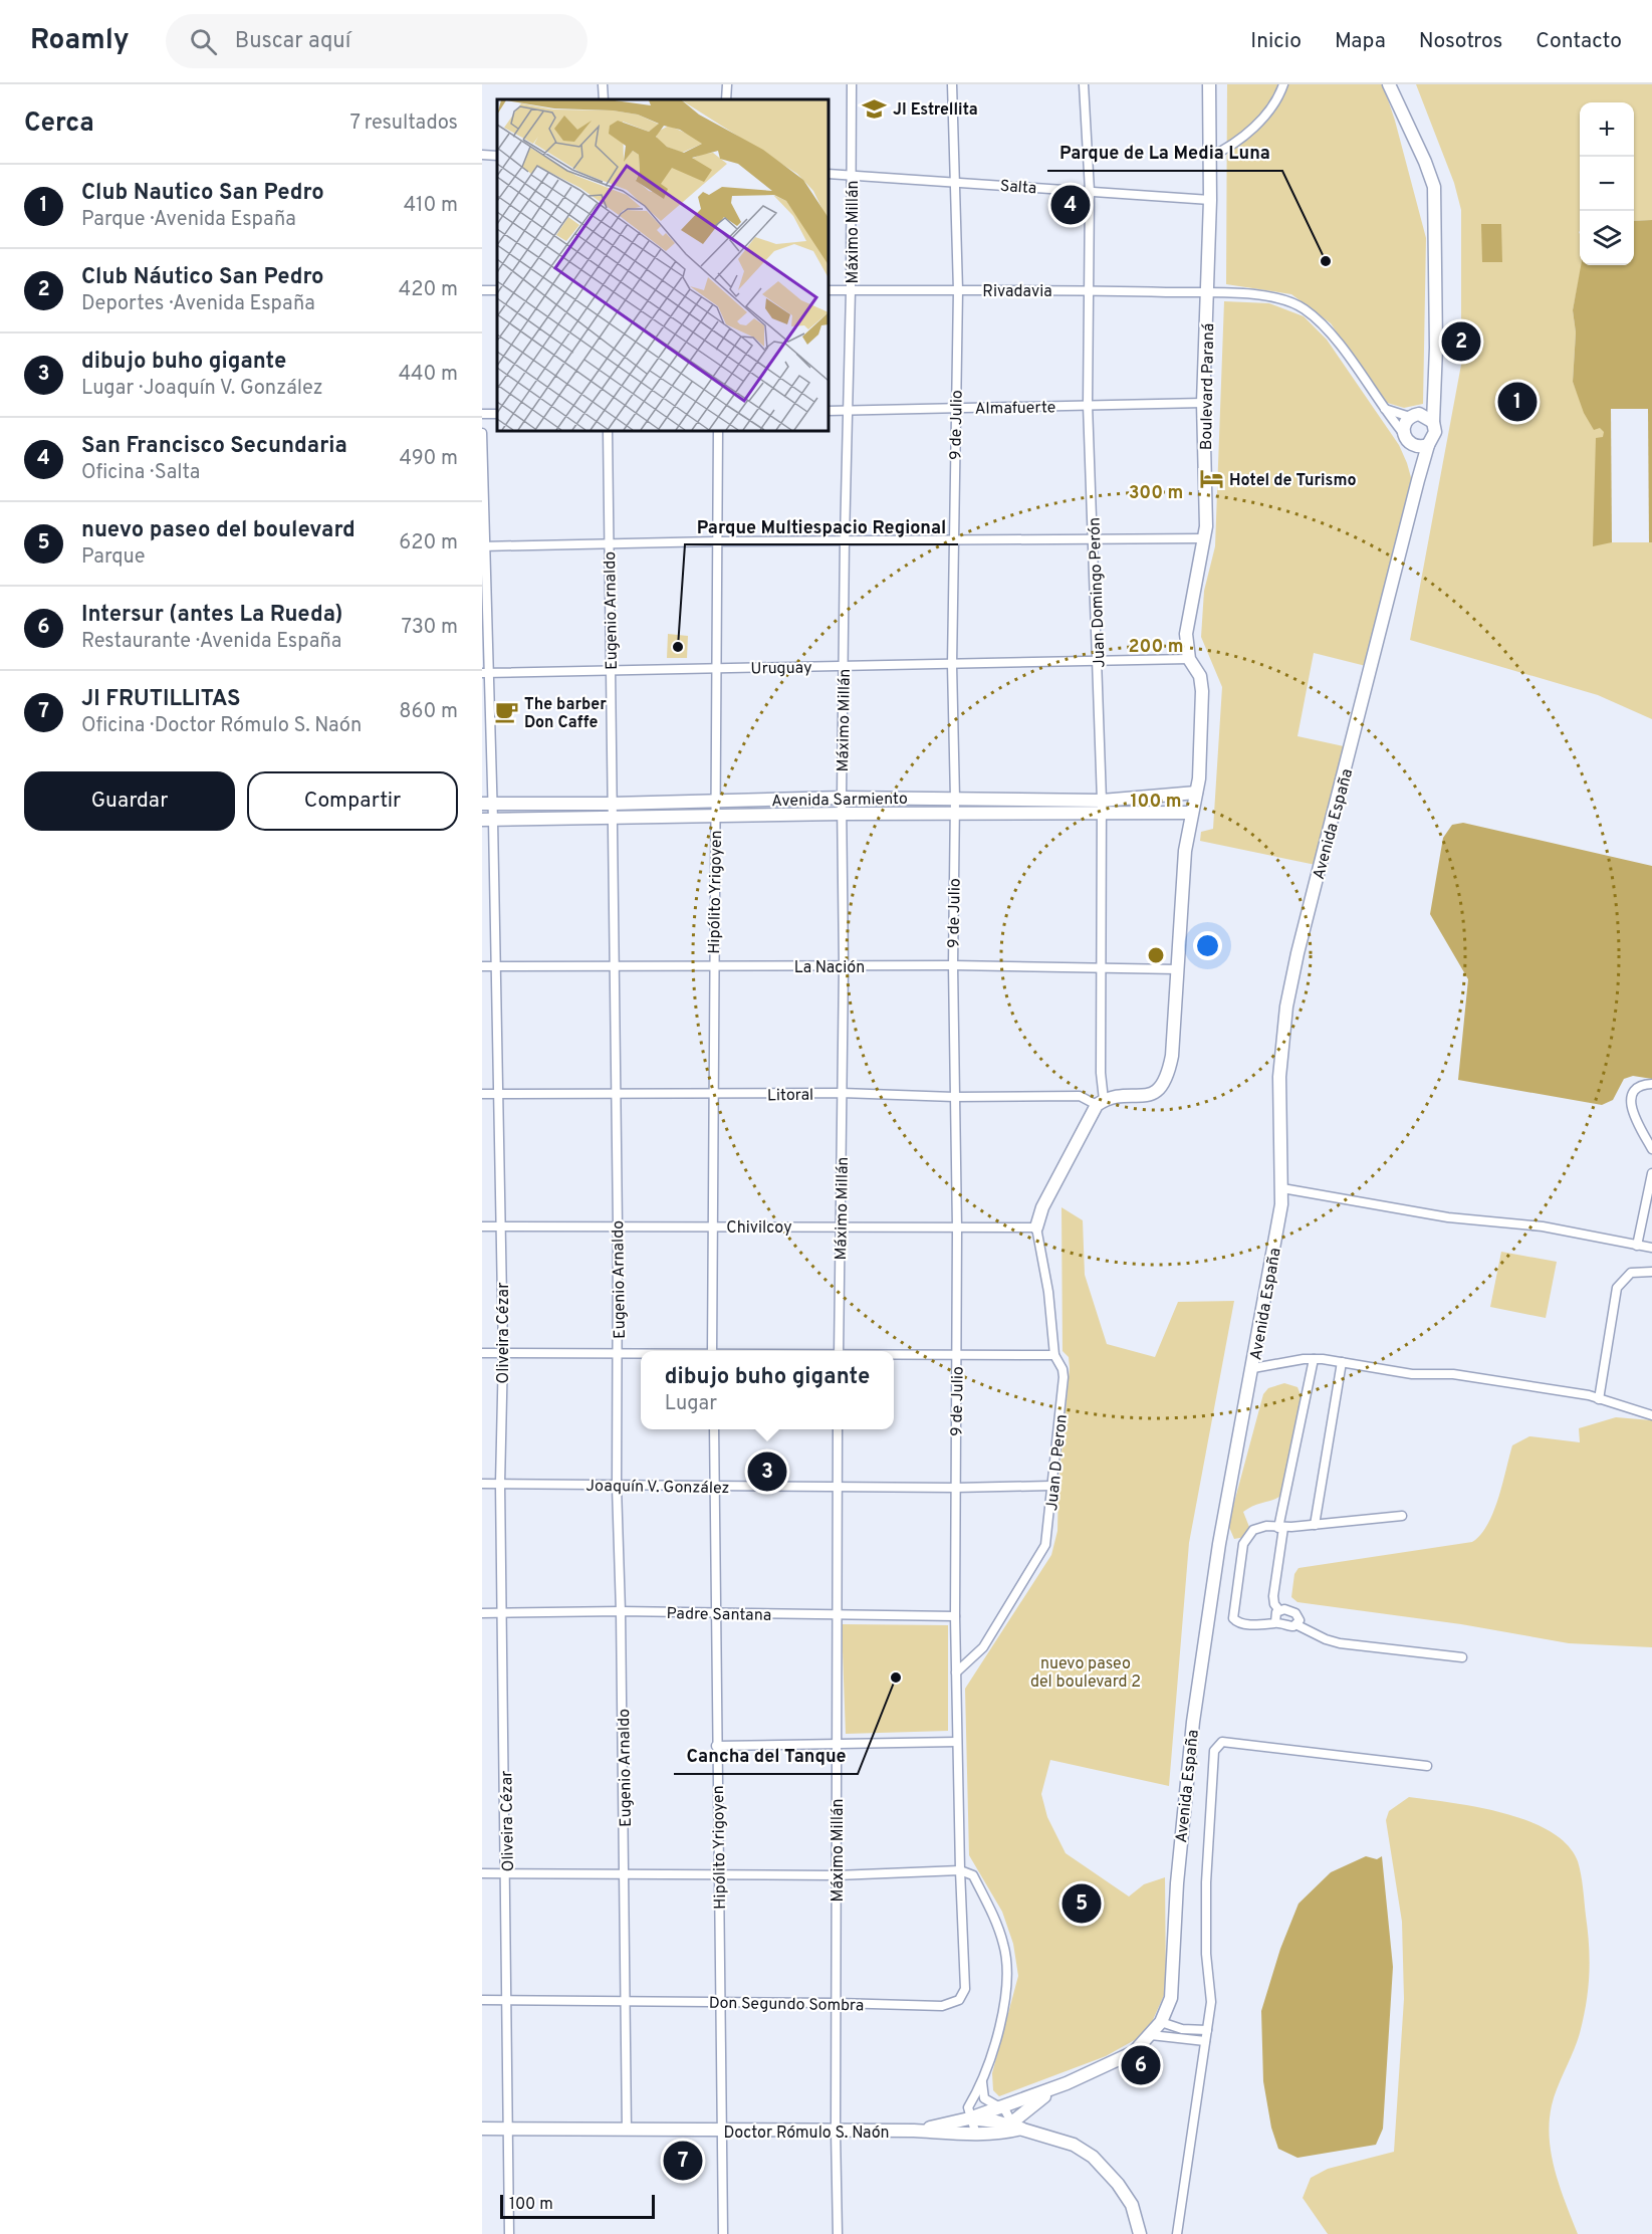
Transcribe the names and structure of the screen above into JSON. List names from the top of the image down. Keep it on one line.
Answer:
{"streets":{"main road":["Boulevard Paraná","Avenida Sarmiento","Avenida España","Doctor Rómulo S. Naón"],"street":["Salta","Máximo Millán","Rivadavia","Almafuerte","9 de Julio","Juan Domingo Perón","Eugenio Arnaldo","Uruguay","Hipólito Yrigoyen","La Nación","Litoral","Chivilcoy","Oliveira Cézar","Juan D Peron","Joaquín V. González","Padre Santana","Don Segundo Sombra"]},"crossings":[["Salta","Máximo Millán"],["Salta","Boulevard Paraná"],["Salta","9 de Julio"],["Salta","Juan Domingo Perón"],["Máximo Millán","Rivadavia"],["Máximo Millán","Almafuerte"],["Máximo Millán","Uruguay"],["Máximo Millán","Avenida Sarmiento"],["Máximo Millán","La Nación"],["Máximo Millán","Litoral"],["Máximo Millán","Chivilcoy"],["Máximo Millán","Joaquín V. González"],["Máximo Millán","Padre Santana"],["Máximo Millán","Don Segundo Sombra"],["Máximo Millán","Doctor Rómulo S. Naón"],["Rivadavia","Boulevard Paraná"],["Rivadavia","9 de Julio"],["Rivadavia","Juan Domingo Perón"],["Boulevard Paraná","Almafuerte"],["Boulevard Paraná","Juan Domingo Perón"],["Boulevard Paraná","Uruguay"],["Boulevard Paraná","Avenida Sarmiento"],["Boulevard Paraná","La Nación"],["Boulevard Paraná","Litoral"],["Almafuerte","9 de Julio"],["Almafuerte","Juan Domingo Perón"],["9 de Julio","Uruguay"],["9 de Julio","Avenida Sarmiento"],["9 de Julio","La Nación"],["9 de Julio","Litoral"],["9 de Julio","Chivilcoy"],["9 de Julio","Juan D Peron"],["9 de Julio","Joaquín V. González"],["9 de Julio","Padre Santana"],["9 de Julio","Don Segundo Sombra"],["Juan Domingo Perón","Uruguay"],["Juan Domingo Perón","Avenida Sarmiento"],["Juan Domingo Perón","La Nación"],["Juan Domingo Perón","Litoral"],["Eugenio Arnaldo","Uruguay"],["Eugenio Arnaldo","Avenida Sarmiento"],["Eugenio Arnaldo","La Nación"],["Eugenio Arnaldo","Litoral"],["Eugenio Arnaldo","Chivilcoy"],["Eugenio Arnaldo","Joaquín V. González"],["Eugenio Arnaldo","Padre Santana"],["Eugenio Arnaldo","Don Segundo Sombra"],["Eugenio Arnaldo","Doctor Rómulo S. Naón"],["Uruguay","Hipólito Yrigoyen"],["Uruguay","Oliveira Cézar"],["Avenida Sarmiento","Hipólito Yrigoyen"],["Avenida Sarmiento","Oliveira Cézar"],["Avenida España","Doctor Rómulo S. Naón"],["Hipólito Yrigoyen","La Nación"],["Hipólito Yrigoyen","Litoral"],["Hipólito Yrigoyen","Chivilcoy"],["Hipólito Yrigoyen","Joaquín V. González"],["Hipólito Yrigoyen","Padre Santana"],["Hipólito Yrigoyen","Don Segundo Sombra"],["Hipólito Yrigoyen","Doctor Rómulo S. Naón"],["La Nación","Oliveira Cézar"],["Litoral","Oliveira Cézar"],["Chivilcoy","Oliveira Cézar"],["Chivilcoy","Juan D Peron"],["Oliveira Cézar","Joaquín V. González"],["Oliveira Cézar","Padre Santana"],["Oliveira Cézar","Don Segundo Sombra"],["Oliveira Cézar","Doctor Rómulo S. Naón"],["Juan D Peron","Joaquín V. González"]],"parks":["nuevo paseo del boulevard 2"],"places":{"school or university":["JI Estrellita"],"other":["Parque de La Media Luna","Parque Multiespacio Regional","Cancha del Tanque"],"hotel":["Hotel de Turismo"],"cafe":["The barber Don Caffe"]},"scale_bar":"100 m","page":{"header":"Roamly","search":"Buscar aquí","nav":["Inicio","Mapa","Nosotros","Contacto"],"heading":["Cerca","7 resultados"],"map_buttons":["+","−"],"list":[{"mark":"1","name":"Club Nautico San Pedro","note":"Parque · Avenida España","value":"410 m"},{"mark":"2","name":"Club Náutico San Pedro","note":"Deportes · Avenida España","value":"420 m"},{"mark":"3","name":"dibujo buho gigante","note":"Lugar · Joaquín V. González","value":"440 m"},{"mark":"4","name":"San Francisco Secundaria","note":"Oficina · Salta","value":"490 m"},{"mark":"5","name":"nuevo paseo del boulevard","note":"Parque","value":"620 m"},{"mark":"6","name":"Intersur (antes La Rueda)","note":"Restaurante · Avenida España","value":"730 m"},{"mark":"7","name":"JI FRUTILLITAS","note":"Oficina · Doctor Rómulo S. Naón","value":"860 m"}],"pins":["4","2","1","3","5","6","7"],"buttons":["Guardar","Compartir"],"popup":["dibujo buho gigante","Lugar"],"scale":"100 m"},"rings":["300 m","200 m","100 m"]}
